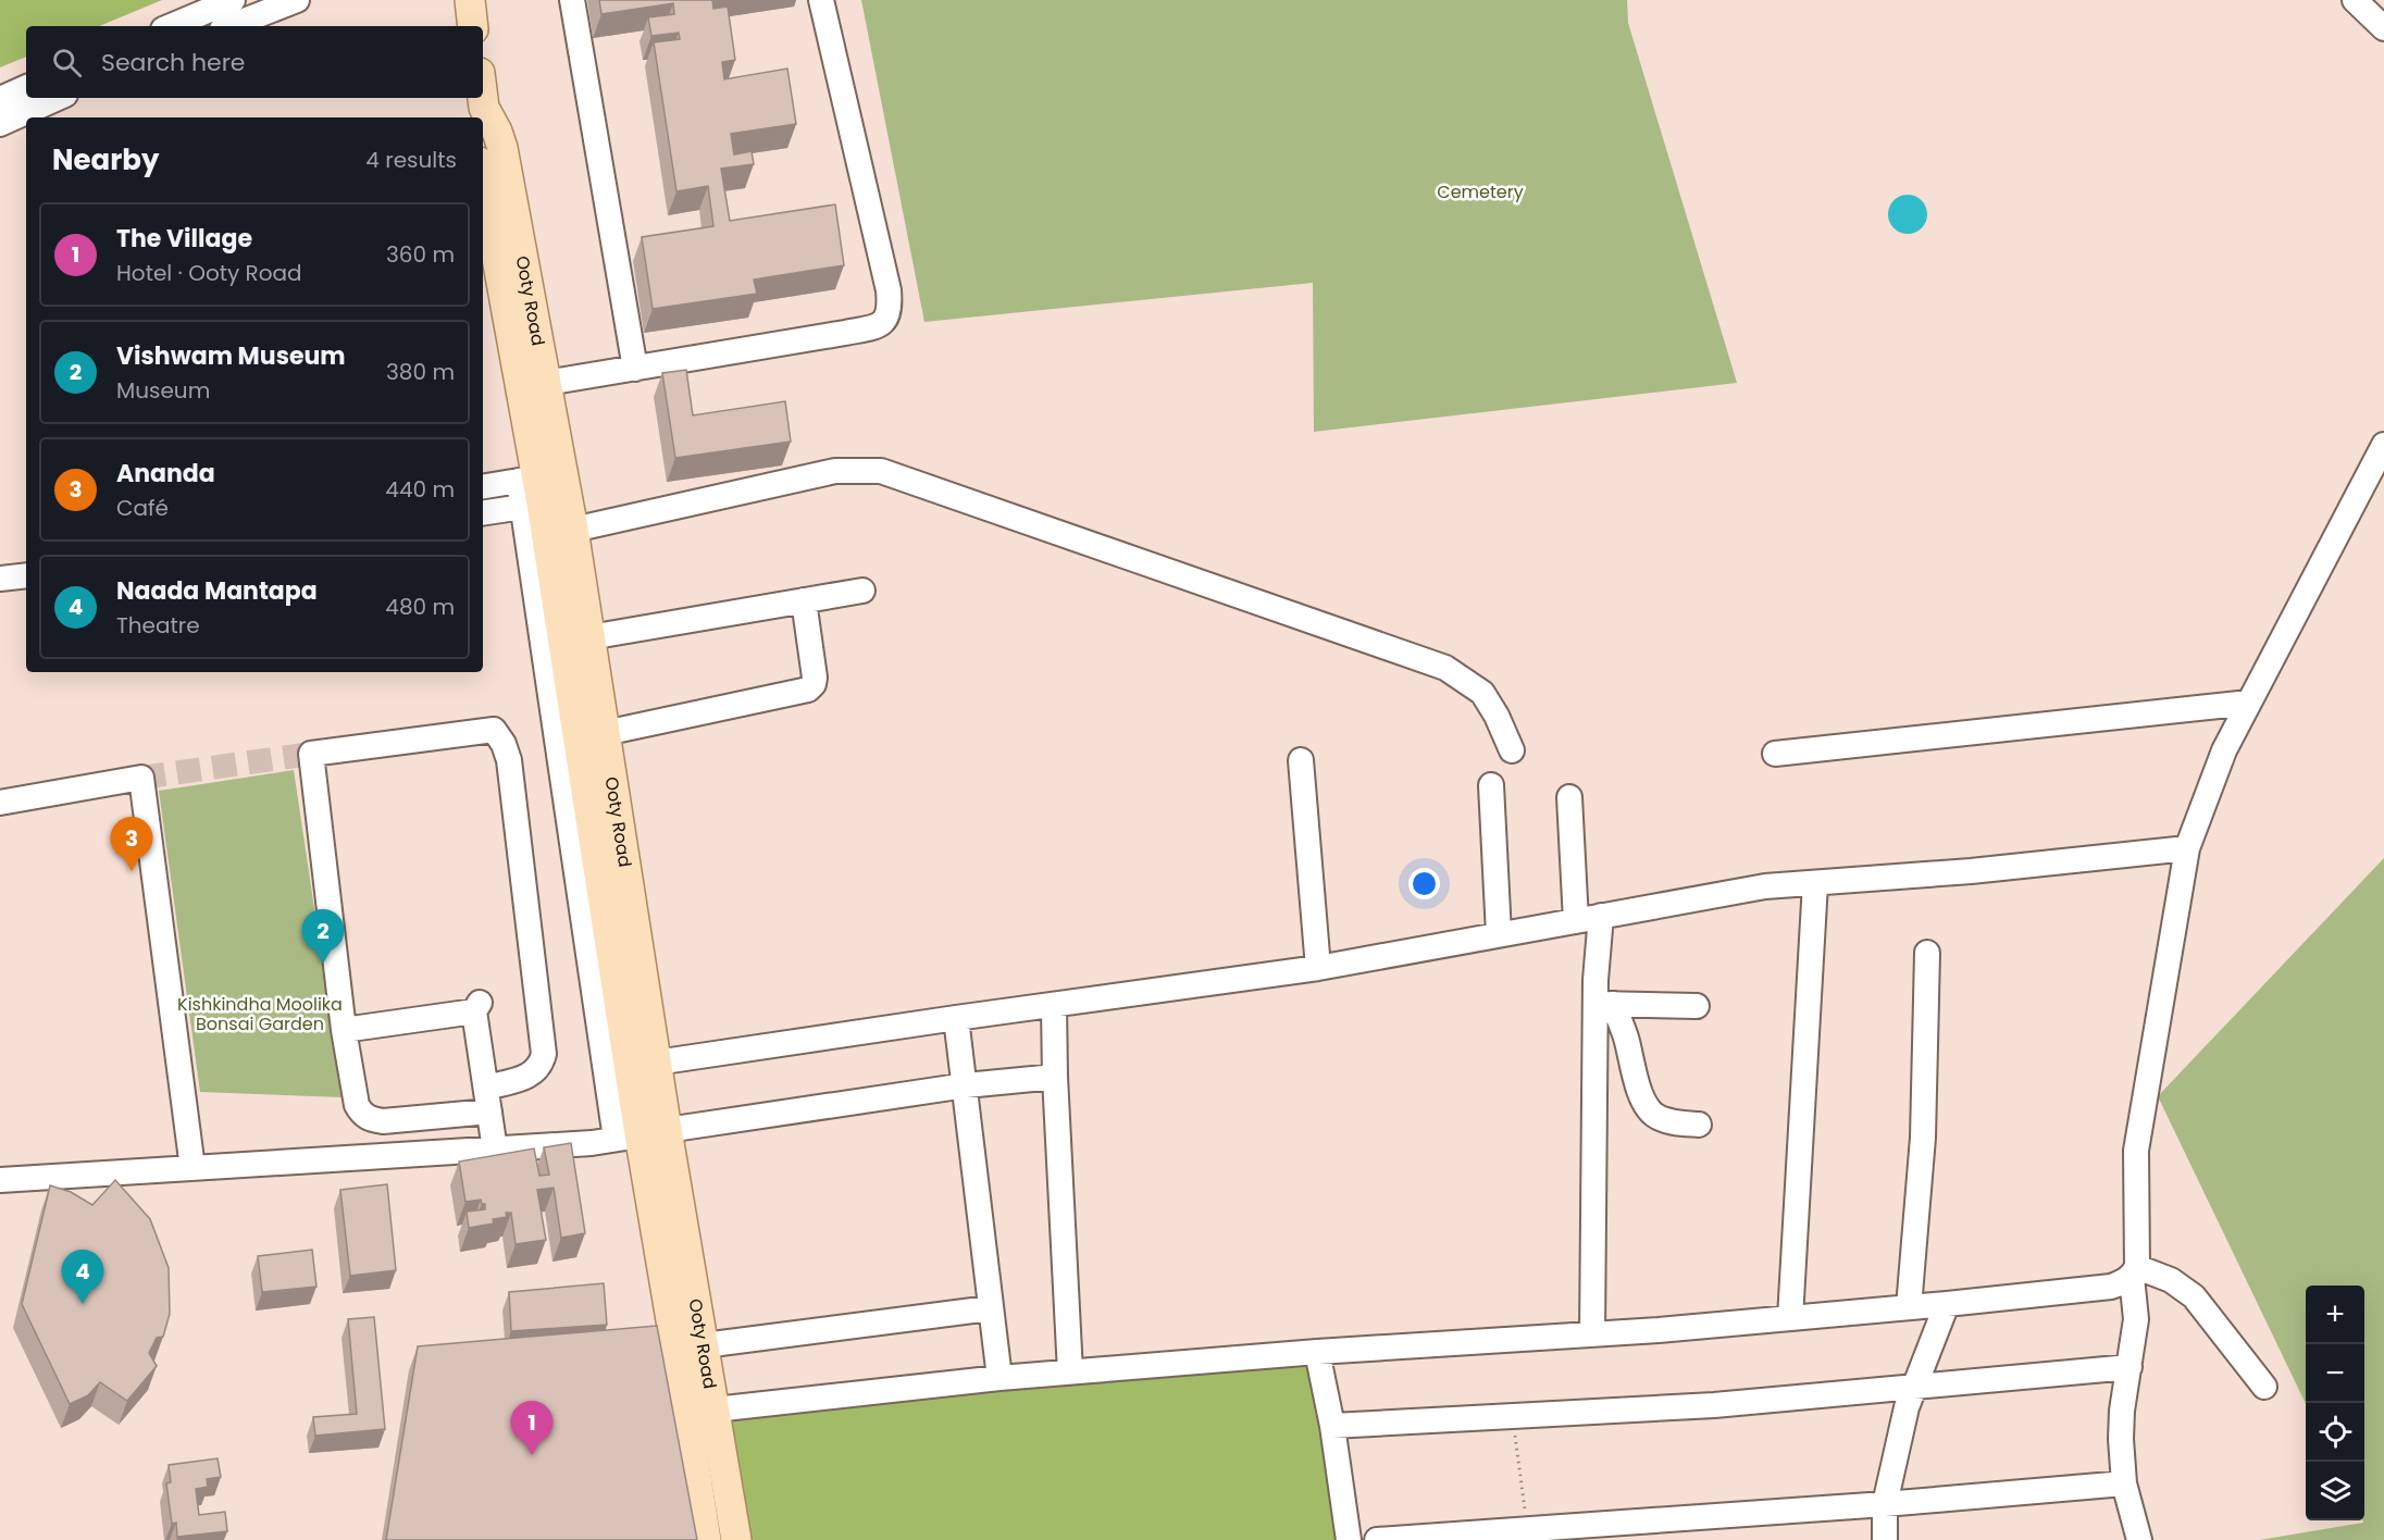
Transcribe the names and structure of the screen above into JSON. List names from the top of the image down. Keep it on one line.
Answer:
{"streets":{"main road":["Ooty Road"]},"parks":["Cemetery","Kishkindha Moolika Bonsai Garden"],"page":{"search":"Search here","heading":["Nearby","4 results"],"list":[{"mark":"1","name":"The Village","note":"Hotel · Ooty Road","value":"360 m"},{"mark":"2","name":"Vishwam Museum","note":"Museum","value":"380 m"},{"mark":"3","name":"Ananda","note":"Café","value":"440 m"},{"mark":"4","name":"Naada Mantapa","note":"Theatre","value":"480 m"}],"pins":["3","2","4","1"],"map_buttons":["+","−"]}}
